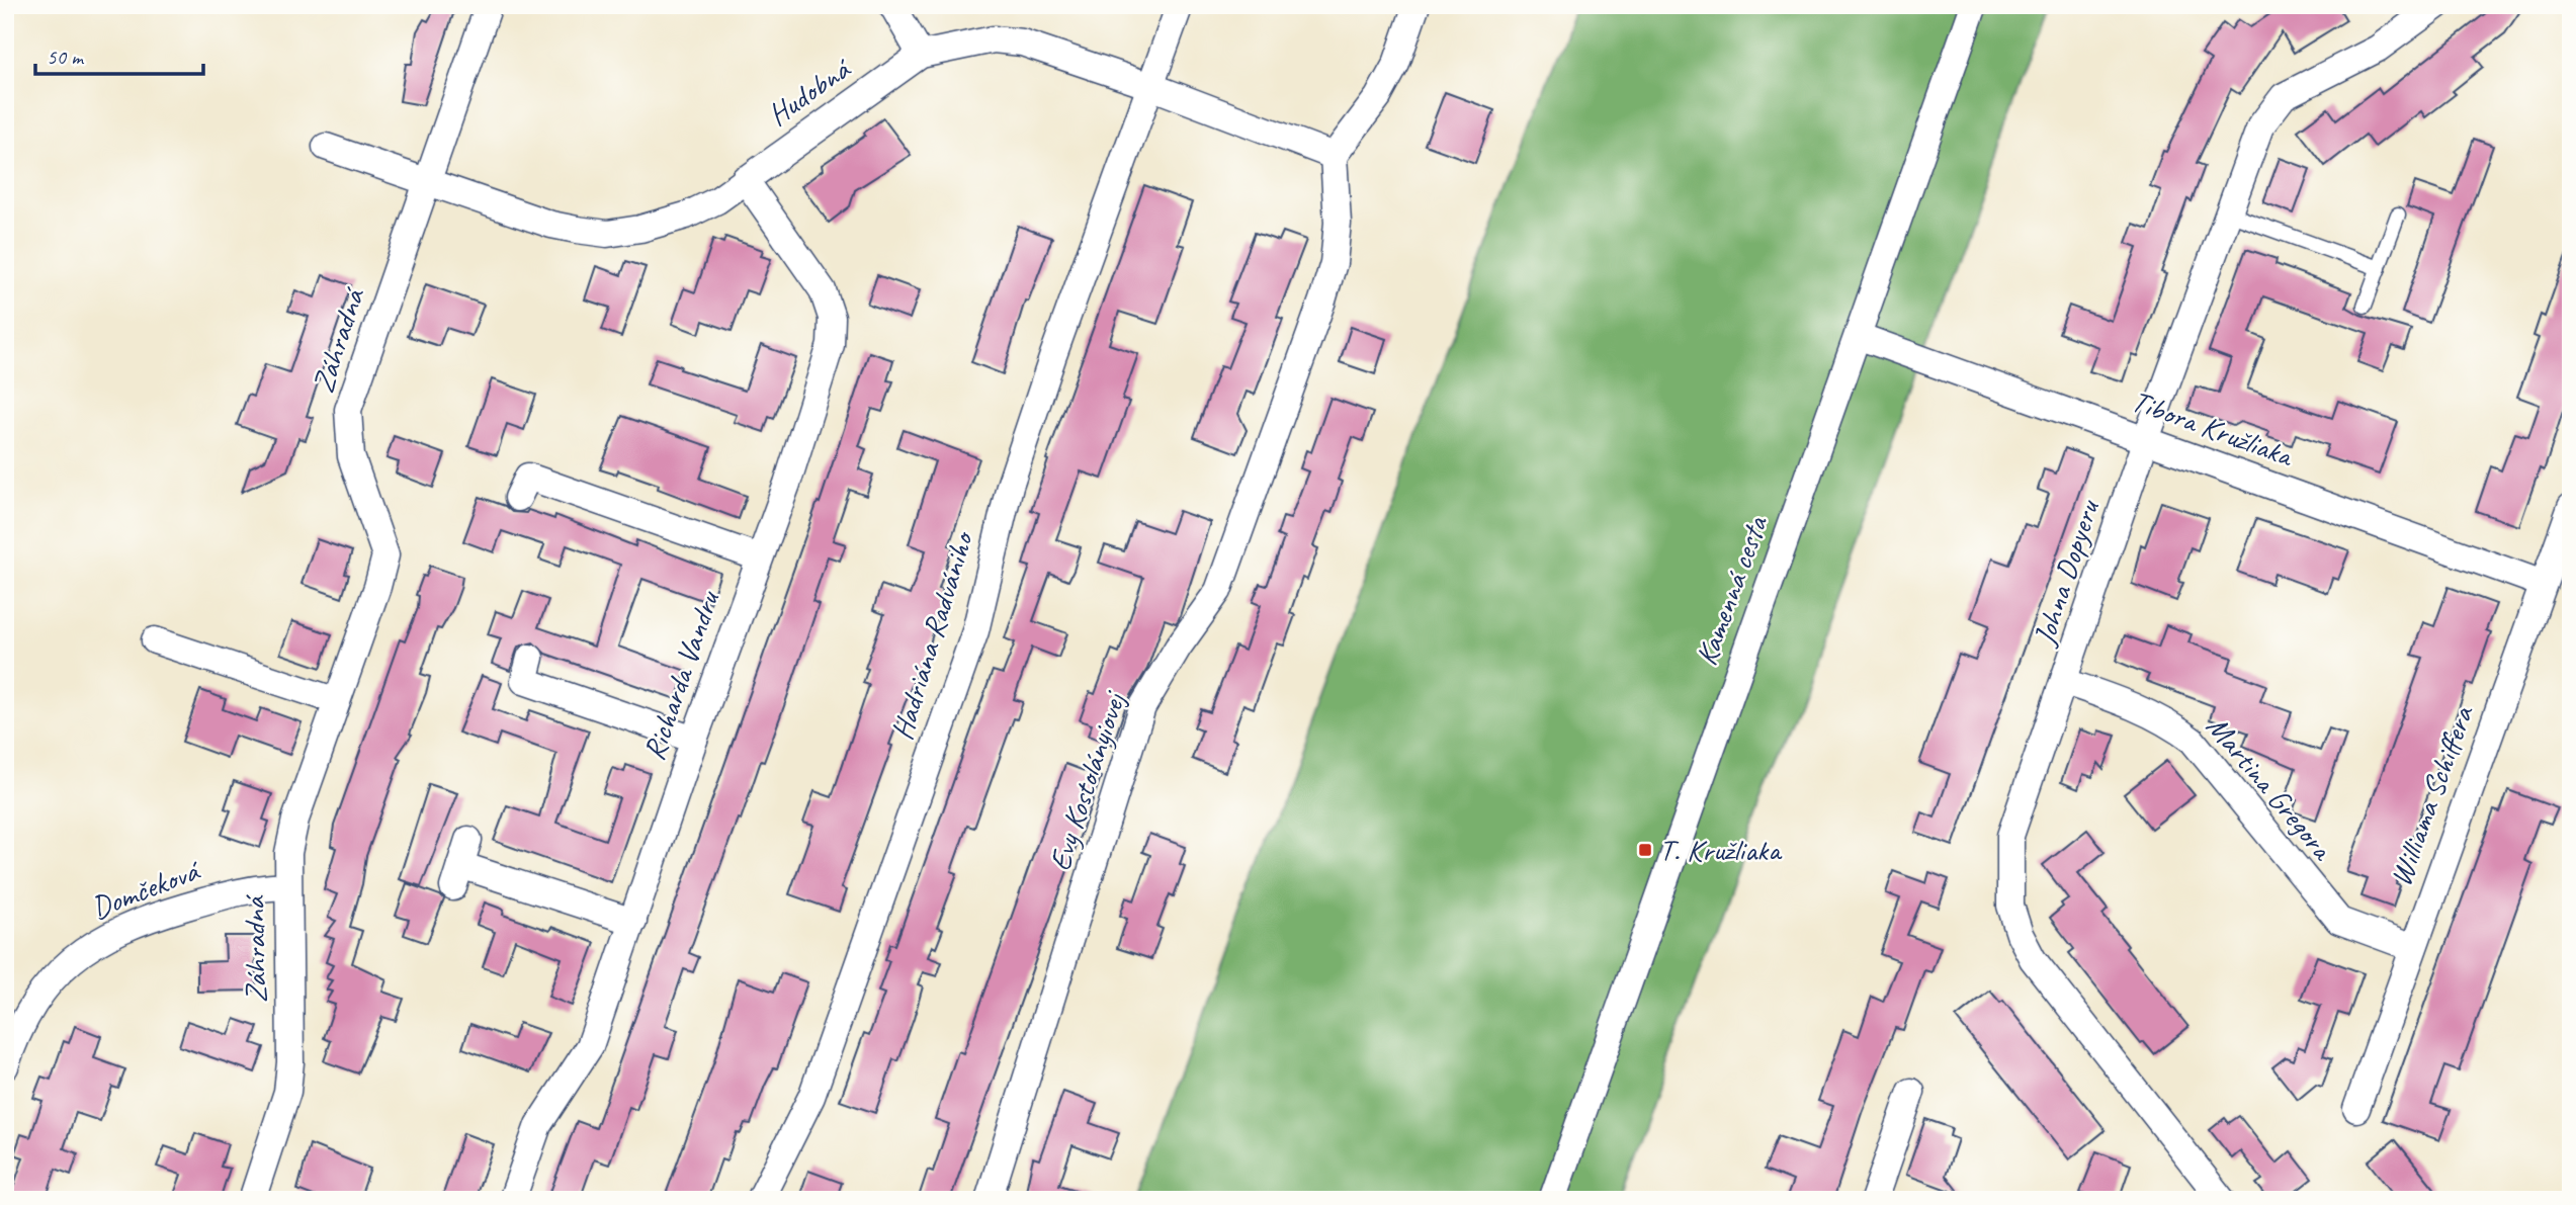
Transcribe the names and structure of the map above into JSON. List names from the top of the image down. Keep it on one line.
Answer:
{"streets":{"street":["Hudobná","Záhradná","Tibora Kružliaka","Johna Dopyeru","Kamenná cesta","Hadriána Radvániho","Richarda Vandru","Evy Kostolányiovej","Martina Gregora","Williama Schiffera","Domčeková"]},"crossings":[["Hudobná","Záhradná"],["Hudobná","Hadriána Radvániho"],["Hudobná","Richarda Vandru"],["Hudobná","Evy Kostolányiovej"],["Záhradná","Domčeková"],["Tibora Kružliaka","Johna Dopyeru"],["Tibora Kružliaka","Kamenná cesta"],["Tibora Kružliaka","Williama Schiffera"],["Johna Dopyeru","Martina Gregora"],["Martina Gregora","Williama Schiffera"]],"places":{"transit":["T. Kružliaka"]},"scale_bar":"50 m"}
